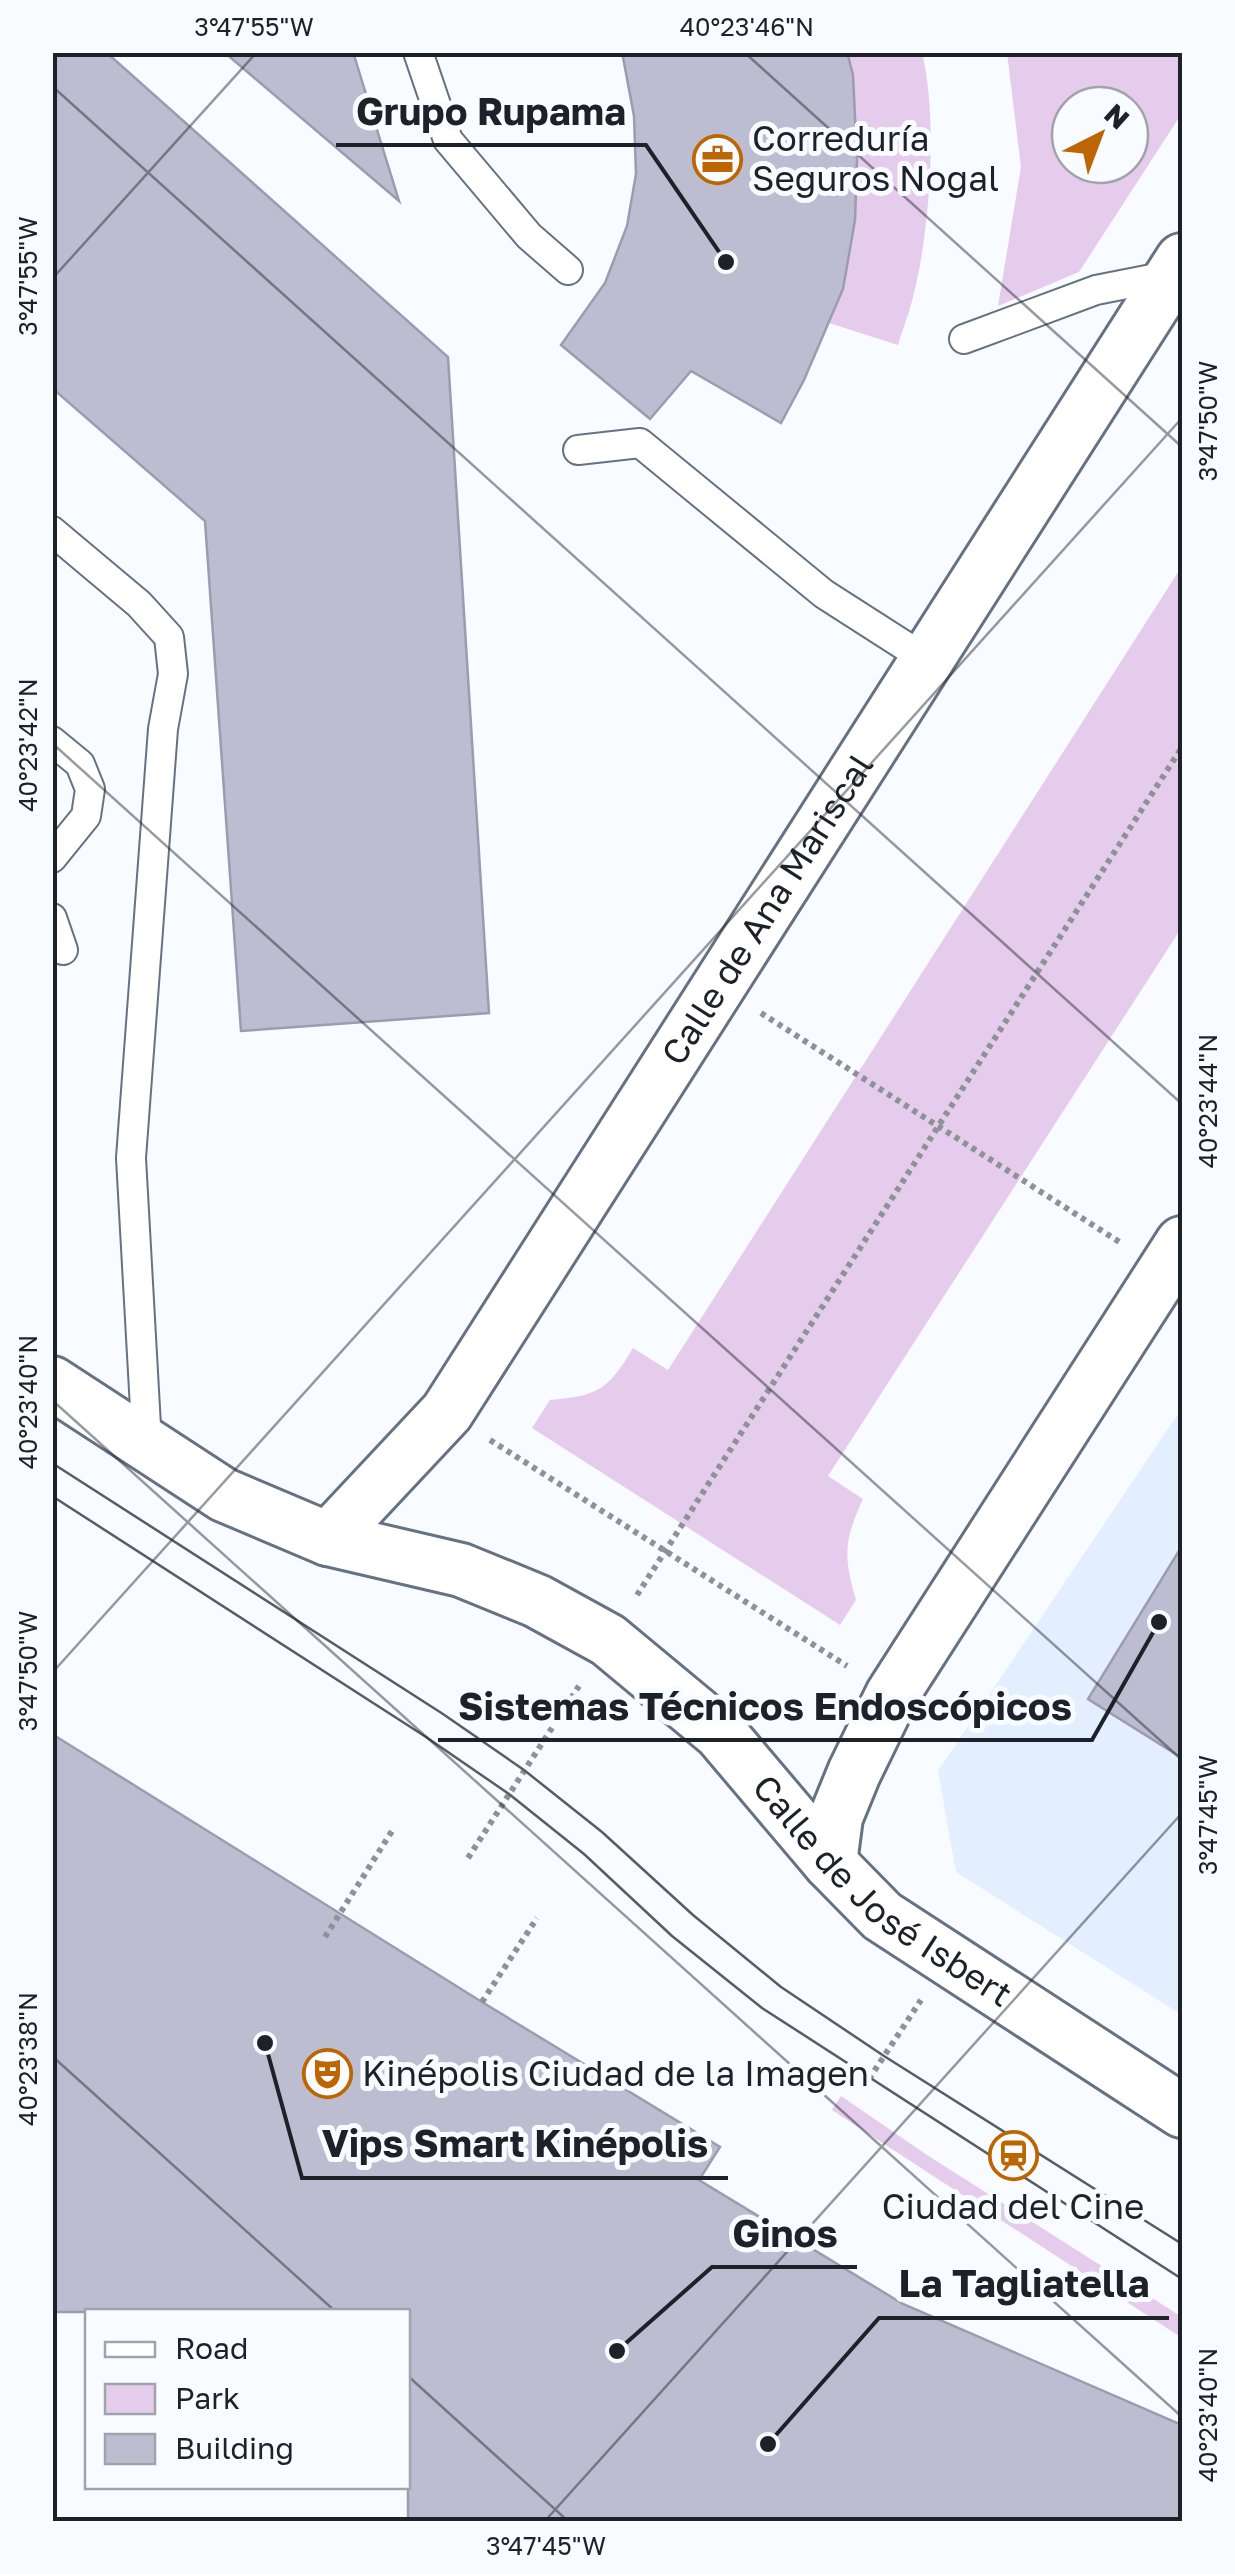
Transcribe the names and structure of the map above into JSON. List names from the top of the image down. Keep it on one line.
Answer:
{"streets":{"street":["Calle de Ana Mariscal","Calle de José Isbert"]},"crossings":[["Calle de Ana Mariscal","Calle de José Isbert"]],"places":{"office":["Correduría Seguros Nogal"],"other":["Grupo Rupama","Sistemas Técnicos Endoscópicos","Vips Smart Kinépolis","Ginos","La Tagliatella"],"theatre":["Kinépolis Ciudad de la Imagen"],"station":["Ciudad del Cine"]},"legend":["Road","Park","Building"],"north":"top right","coordinates":["3°47'55\"W","40°23'46\"N","3°47'50\"W","40°23'42\"N","40°23'44\"N","40°23'40\"N","3°47'45\"W","40°23'38\"N"]}
